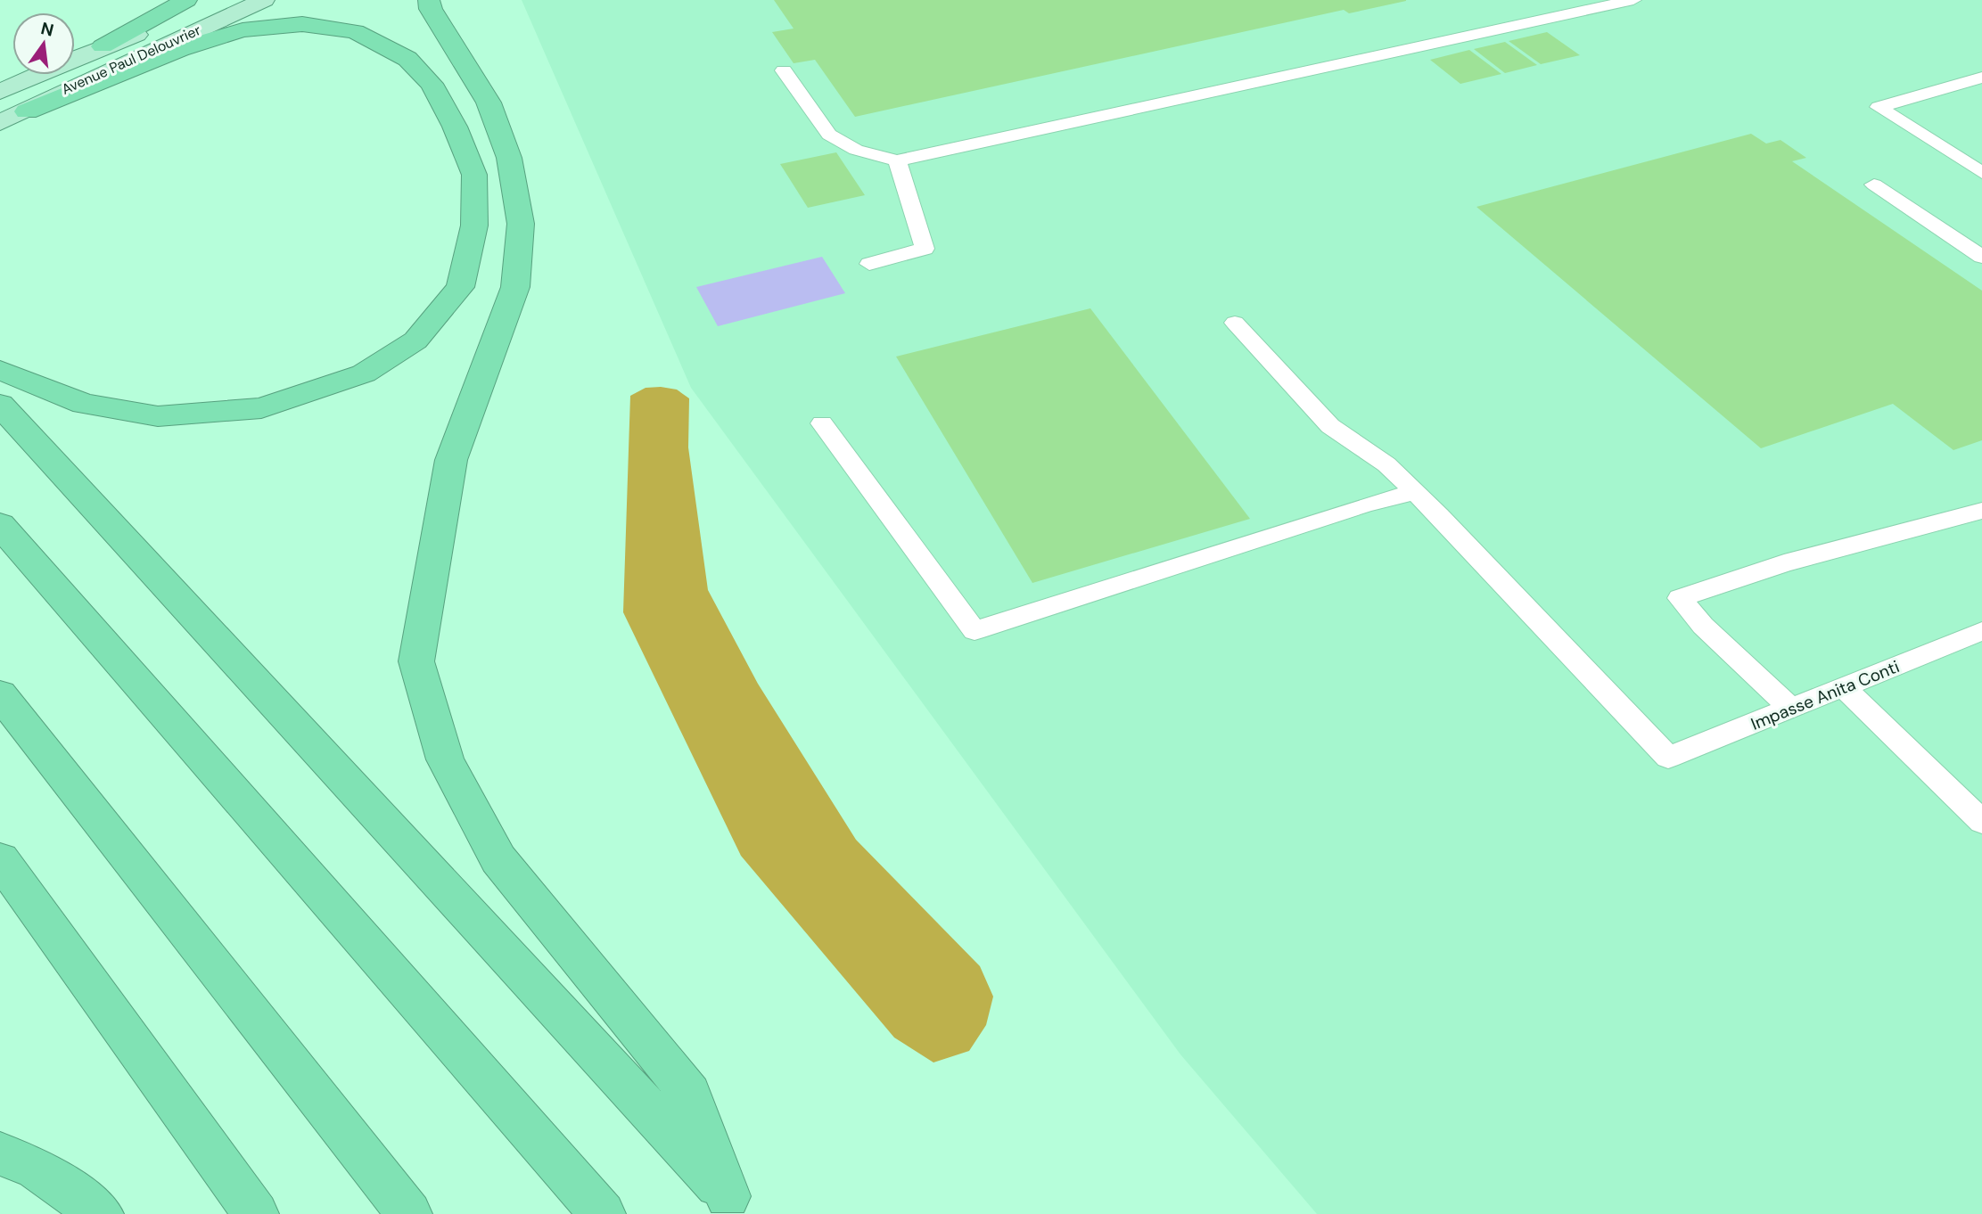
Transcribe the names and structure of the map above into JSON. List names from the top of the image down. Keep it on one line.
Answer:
{"streets":{"main road":["Avenue Paul Delouvrier"],"lane":["Impasse Anita Conti"]},"north":"top"}
